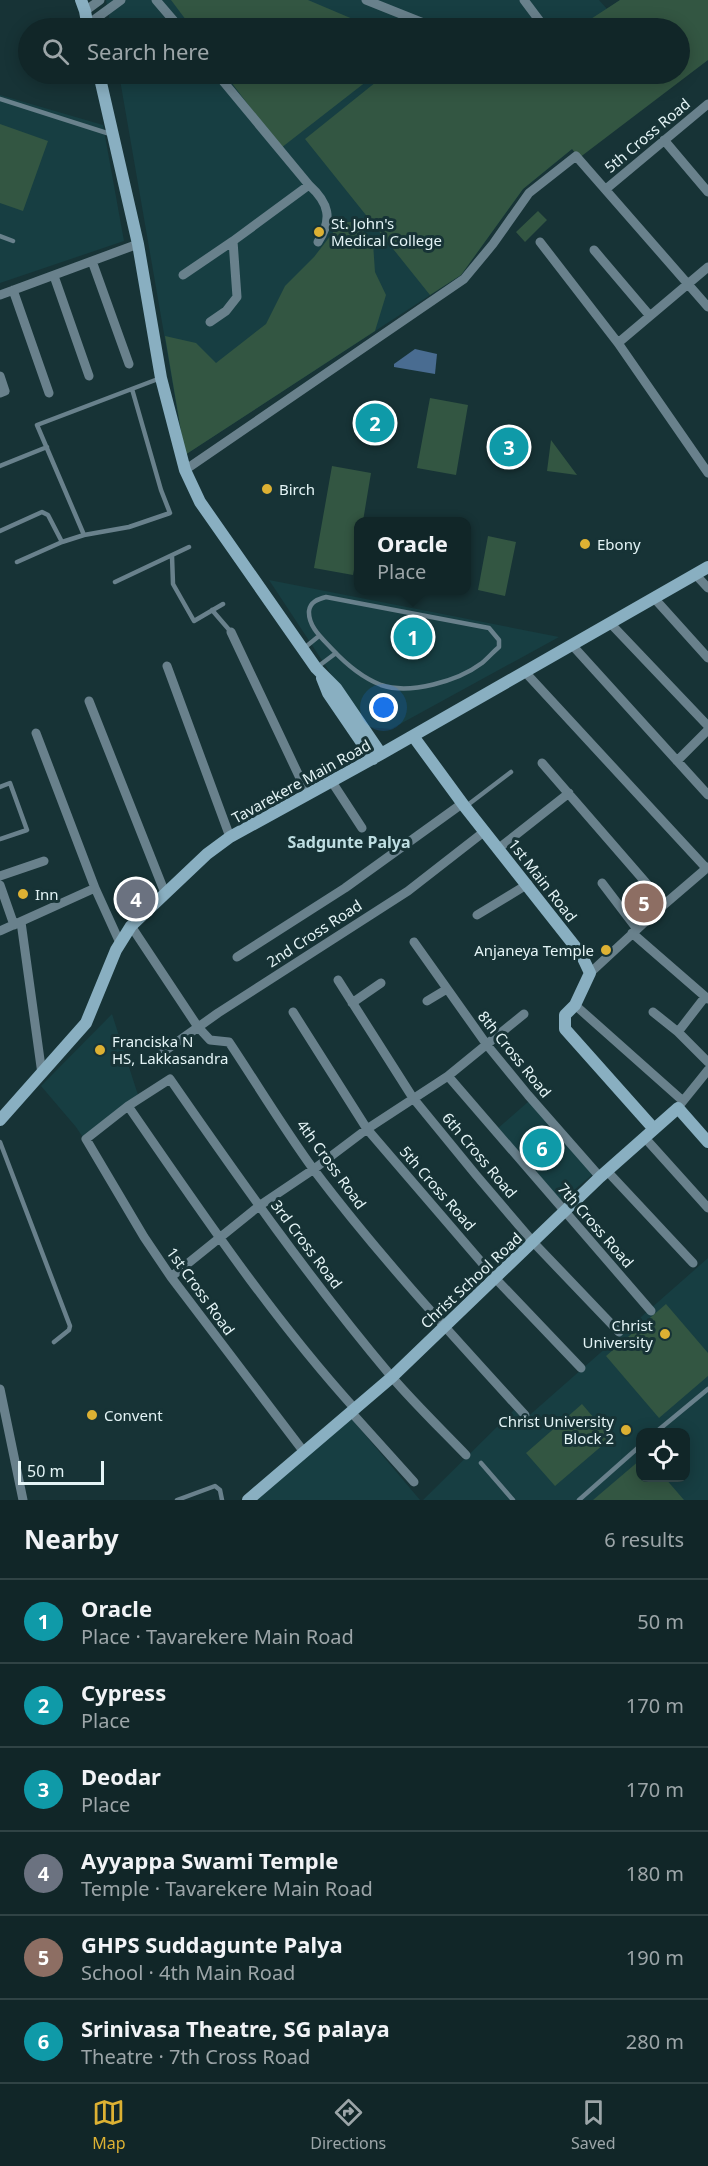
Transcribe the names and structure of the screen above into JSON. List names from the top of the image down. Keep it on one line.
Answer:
{"streets":{"main road":["Tavarekere Main Road","1st Main Road","Christ School Road"],"street":["5th Cross Road","2nd Cross Road","8th Cross Road","6th Cross Road","4th Cross Road","7th Cross Road","3rd Cross Road","1st Cross Road"]},"crossings":[["5th Cross Road","Christ School Road"],["Tavarekere Main Road","1st Main Road"],["Tavarekere Main Road","4th Cross Road"],["1st Main Road","2nd Cross Road"],["2nd Cross Road","4th Cross Road"],["8th Cross Road","Christ School Road"],["6th Cross Road","Christ School Road"],["4th Cross Road","Christ School Road"],["7th Cross Road","Christ School Road"],["3rd Cross Road","Christ School Road"],["3rd Cross Road","1st Cross Road"],["Christ School Road","1st Cross Road"]],"districts":["Sadgunte Palya"],"places":["St. John's Medical College","Birch","Ebony","Inn","Anjaneya Temple","Franciska N HS, Lakkasandra","Christ University","Convent","Christ University Block 2"],"scale_bar":"50 m","page":{"search":"Search here","pins":["2","3","1","4","5","6"],"popup":["Oracle","Place"],"scale":"50 m","heading":["Nearby","6 results"],"list":[{"mark":"1","name":"Oracle","note":"Place · Tavarekere Main Road","value":"50 m"},{"mark":"2","name":"Cypress","note":"Place","value":"170 m"},{"mark":"3","name":"Deodar","note":"Place","value":"170 m"},{"mark":"4","name":"Ayyappa Swami Temple","note":"Temple · Tavarekere Main Road","value":"180 m"},{"mark":"5","name":"GHPS Suddagunte Palya","note":"School · 4th Main Road","value":"190 m"},{"mark":"6","name":"Srinivasa Theatre, SG palaya","note":"Theatre · 7th Cross Road","value":"280 m"}],"nav":["Map","Directions","Saved"]}}
